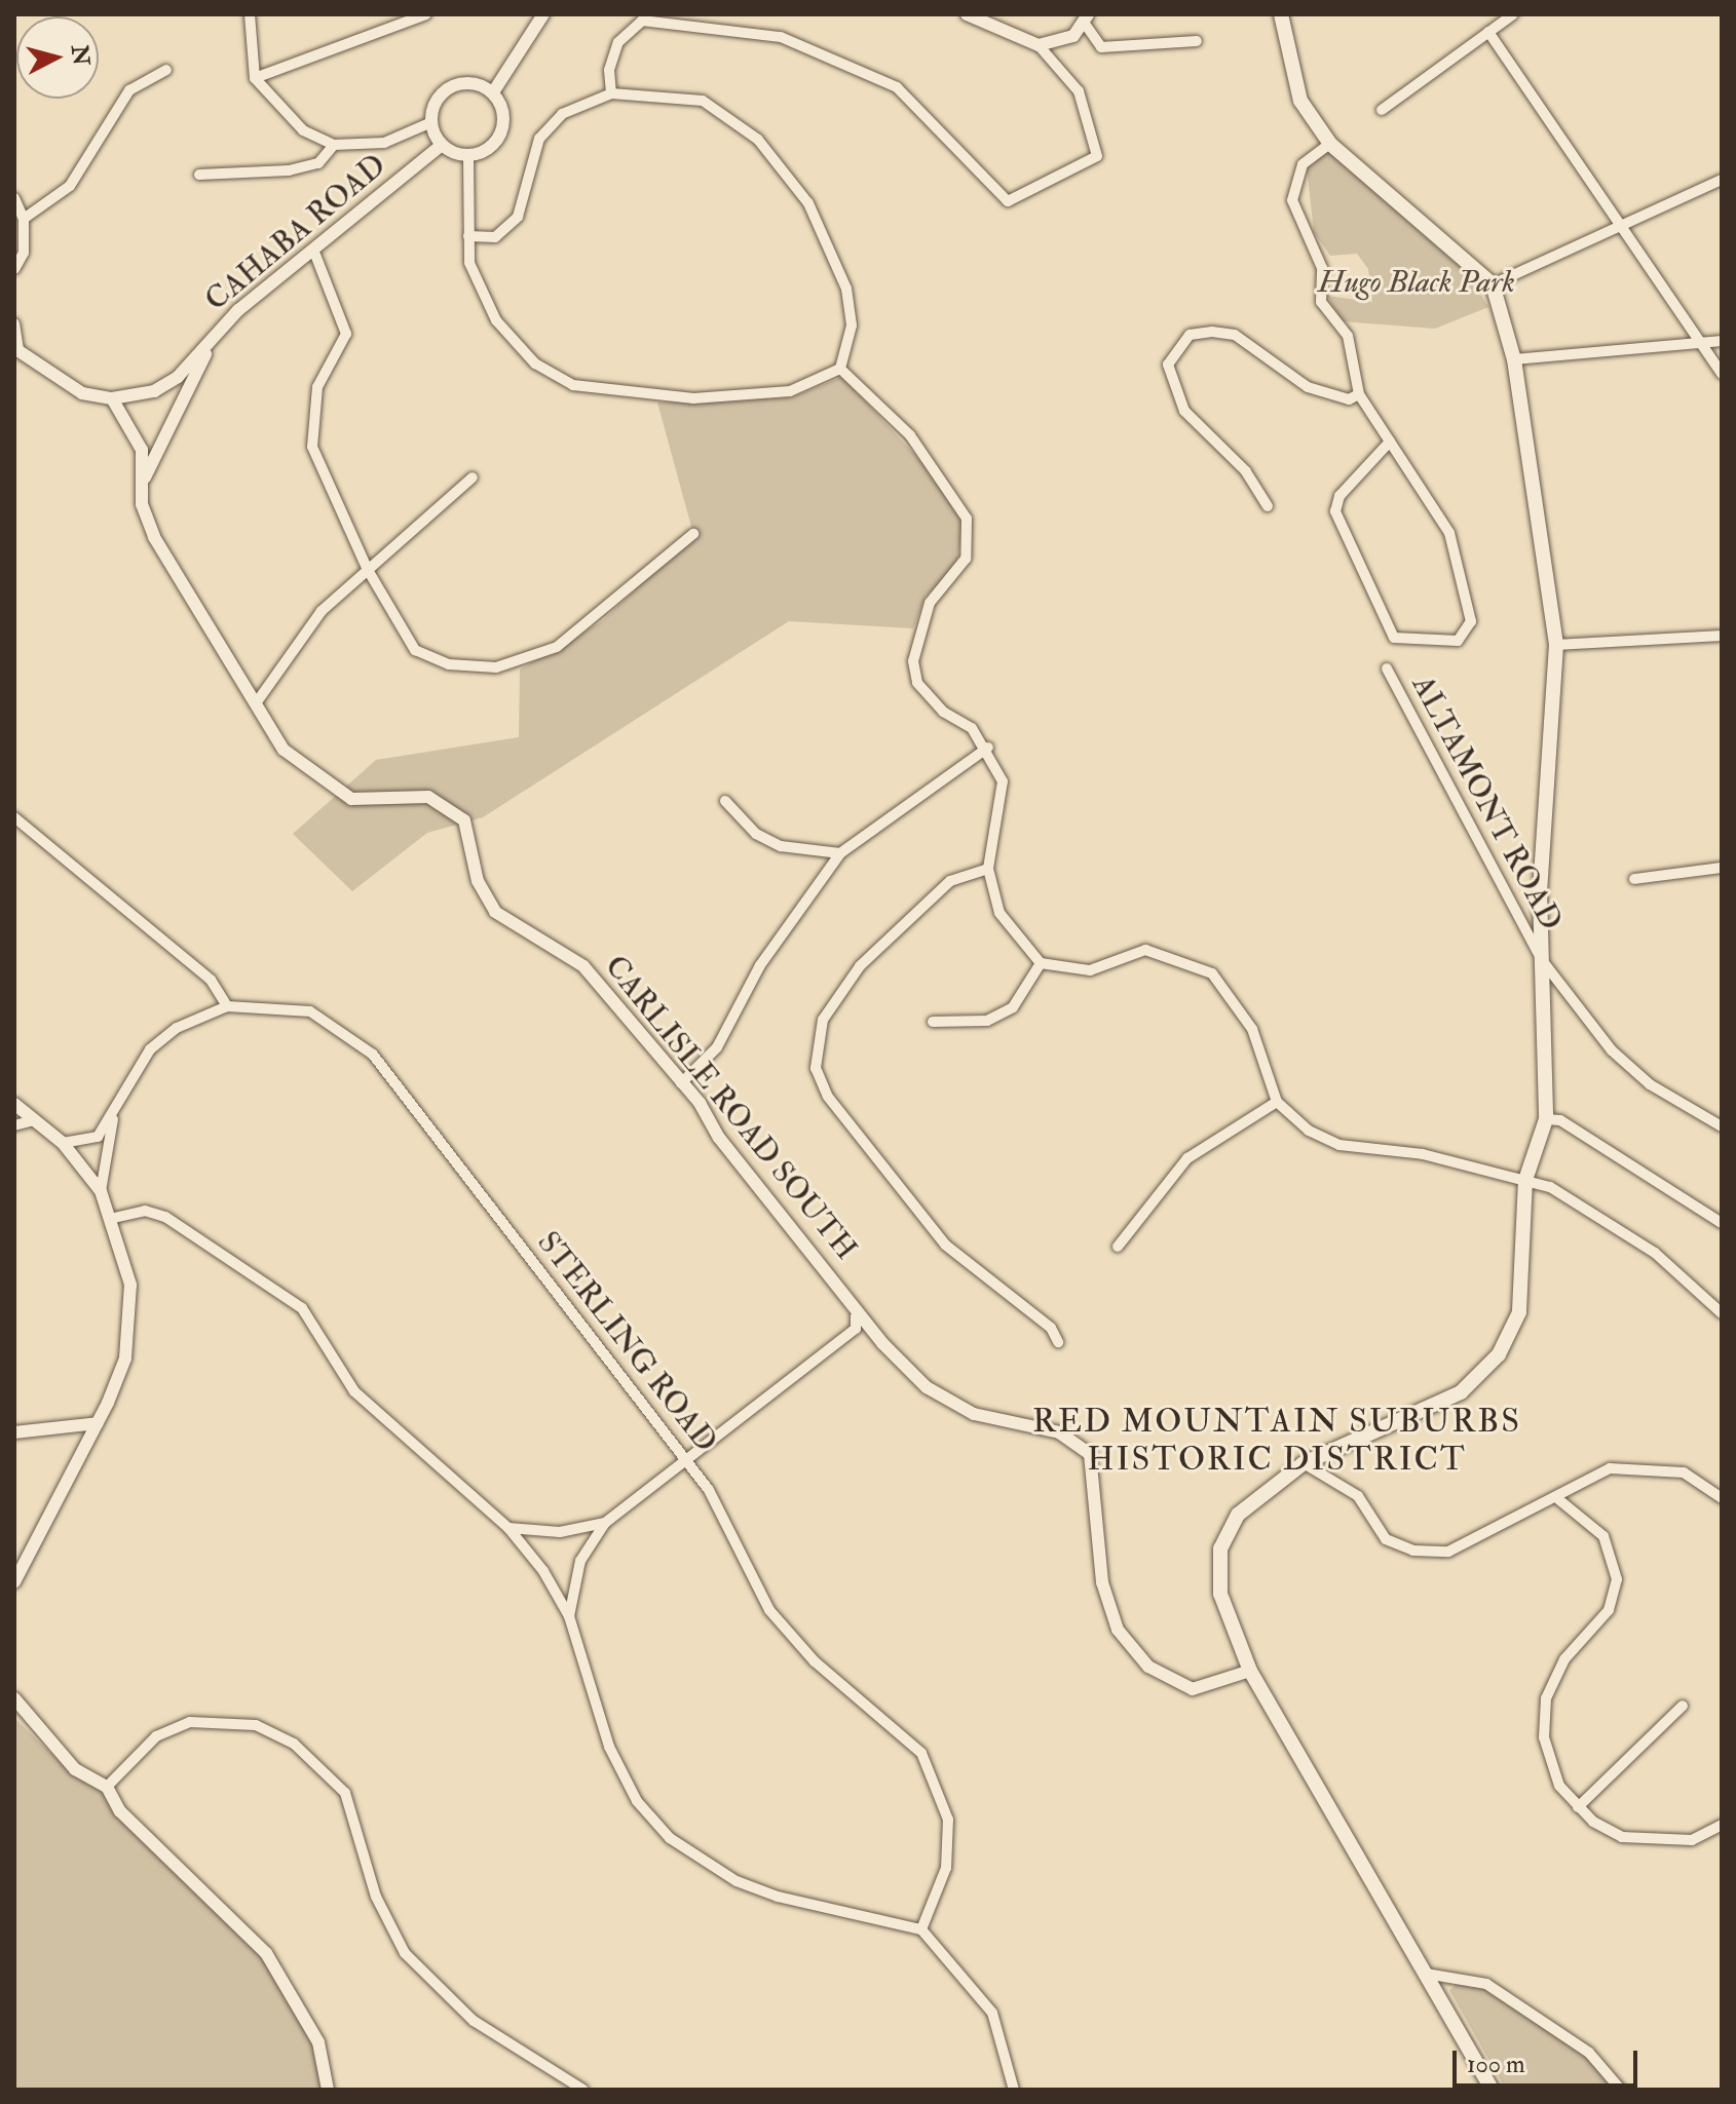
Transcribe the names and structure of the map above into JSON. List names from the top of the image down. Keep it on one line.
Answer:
{"streets":{"street":["CAHABA ROAD","ALTAMONT ROAD","CARLISLE ROAD SOUTH","STERLING ROAD"]},"crossings":[["CAHABA ROAD","CARLISLE ROAD SOUTH"]],"districts":["RED MOUNTAIN SUBURBS HISTORIC DISTRICT"],"parks":["Hugo Black Park"],"scale_bar":"100 m","north":"right"}
